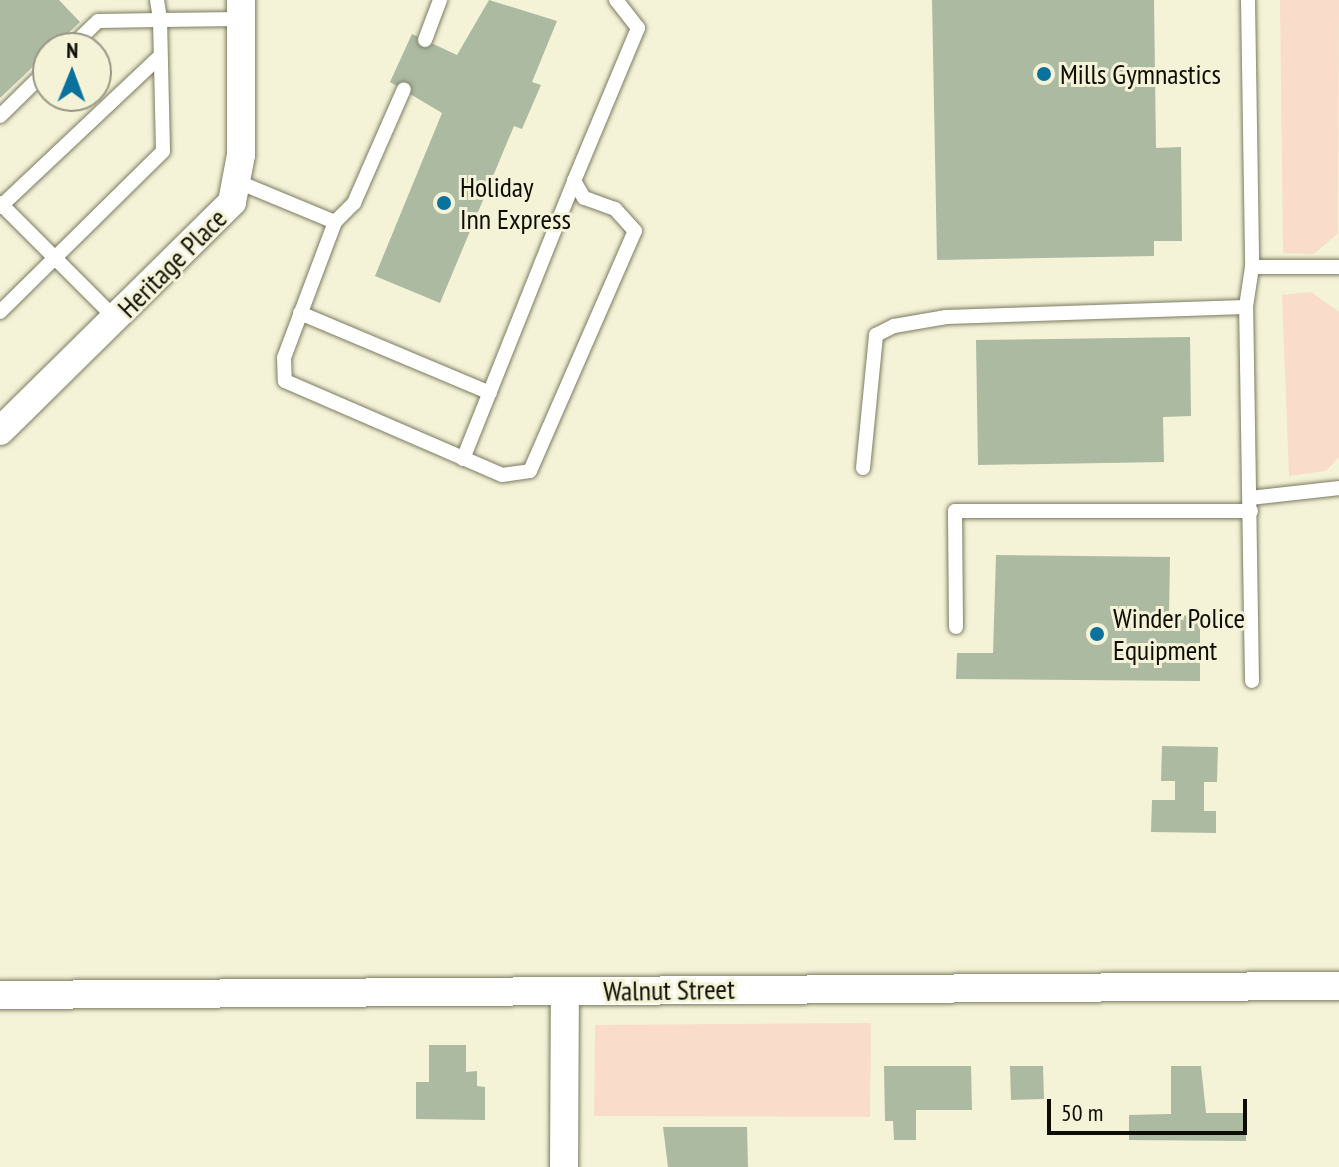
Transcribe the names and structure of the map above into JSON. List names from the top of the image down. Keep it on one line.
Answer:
{"streets":{"street":["Heritage Place","Walnut Street"]},"places":["Mills Gymnastics","Holiday Inn Express","Winder Police Equipment"],"scale_bar":"50 m","north":"top"}
